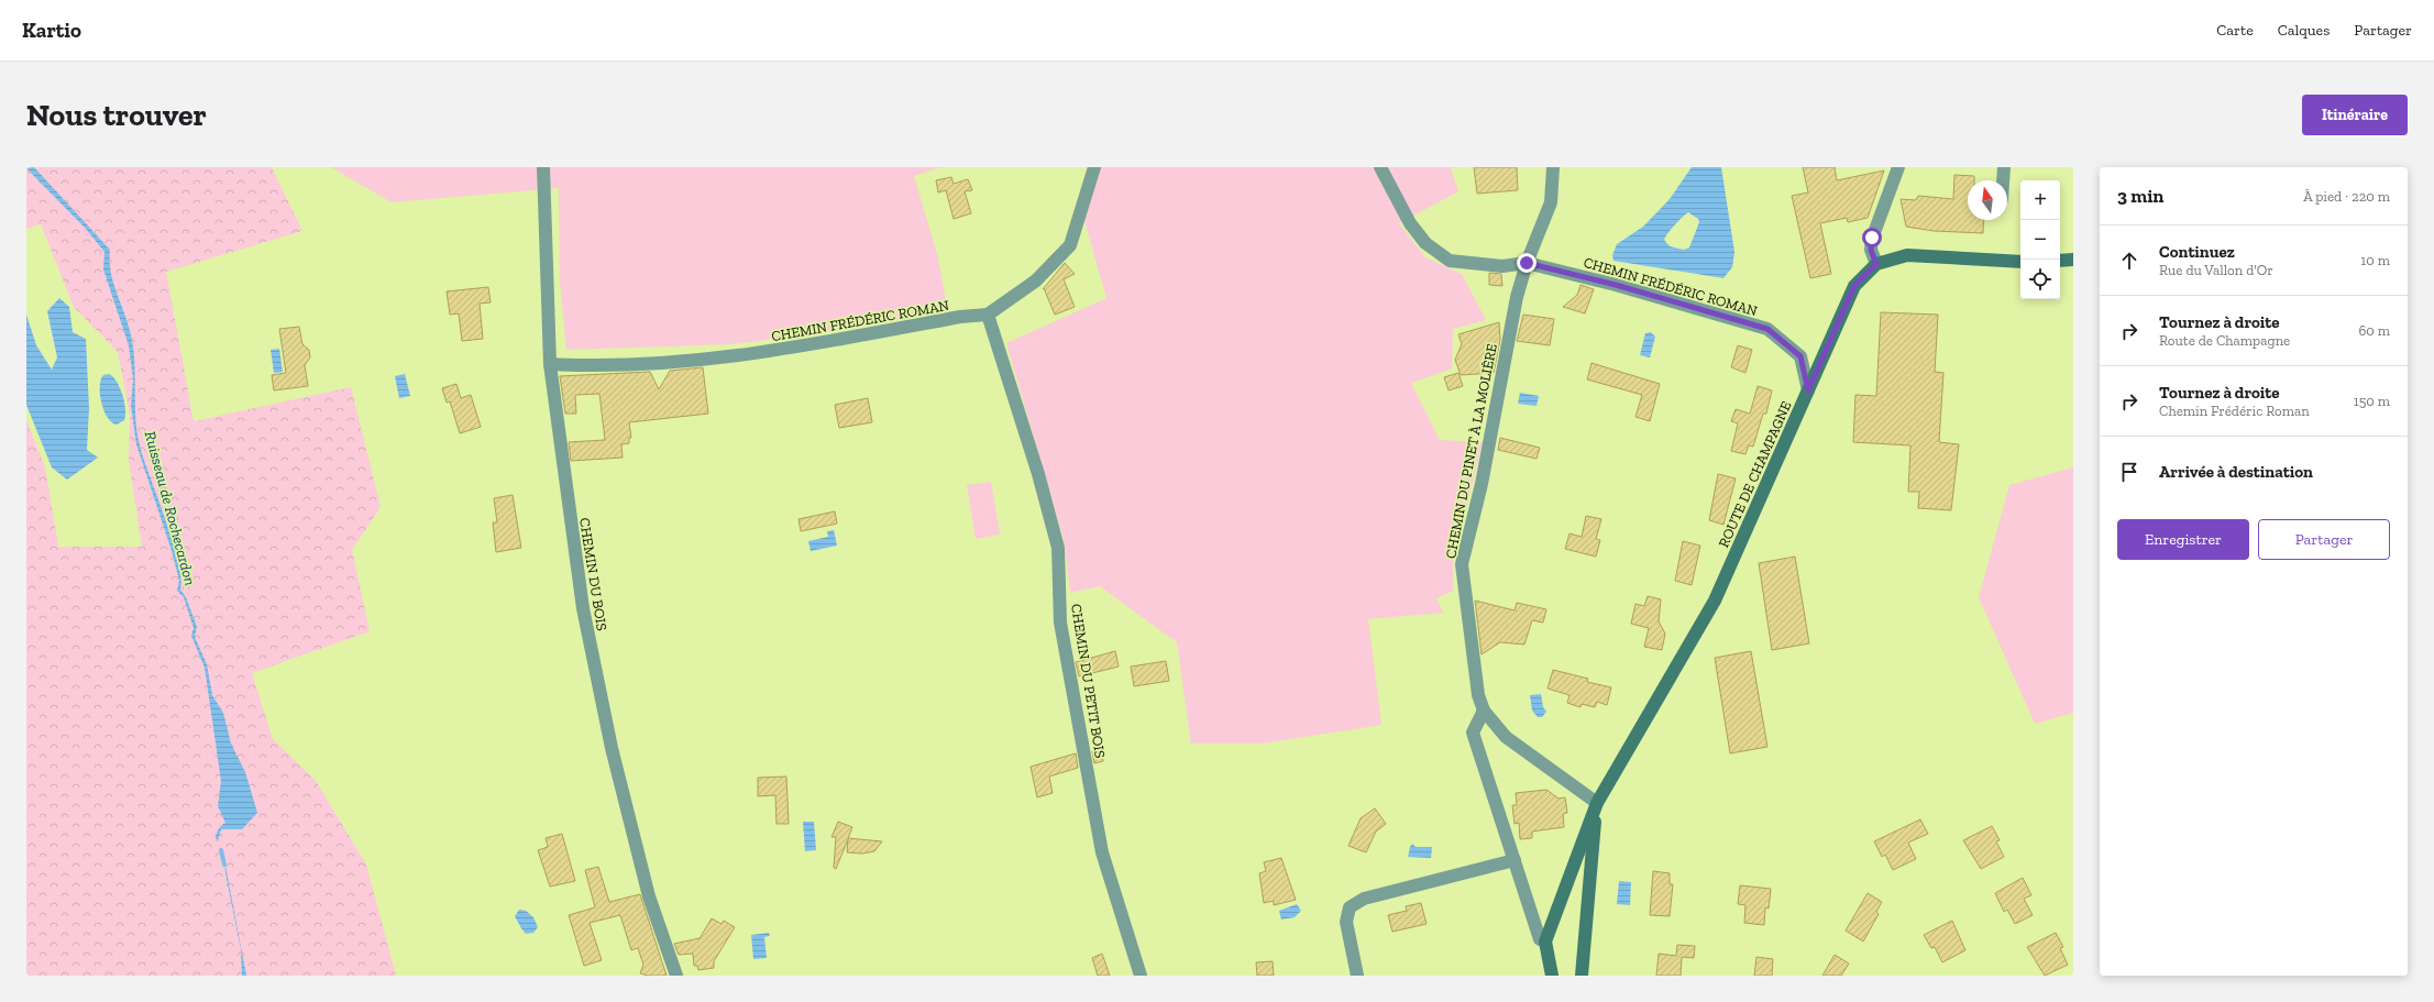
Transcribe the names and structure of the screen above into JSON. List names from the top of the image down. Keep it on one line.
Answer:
{"streets":{"street":["CHEMIN FRÉDÉRIC ROMAN","CHEMIN DU PINET À LA MOLIÈRE","ROUTE DE CHAMPAGNE","CHEMIN DU BOIS","CHEMIN DU PETIT BOIS"]},"crossings":[["CHEMIN FRÉDÉRIC ROMAN","CHEMIN DU PINET À LA MOLIÈRE"],["CHEMIN FRÉDÉRIC ROMAN","ROUTE DE CHAMPAGNE"],["CHEMIN FRÉDÉRIC ROMAN","CHEMIN DU BOIS"],["CHEMIN FRÉDÉRIC ROMAN","CHEMIN DU PETIT BOIS"]],"water":["Ruisseau de Rochecardon"],"north":"top","page":{"header":"Kartio","nav":["Carte","Calques","Partager"],"buttons":["Itinéraire",["Enregistrer","Partager"]],"title":"Nous trouver","heading":["3 min","À pied · 220 m"],"map_buttons":["+","−"],"list":[["Continuez","Rue du Vallon d'Or","10 m"],["Tournez à droite","Route de Champagne","60 m"],["Tournez à droite","Chemin Frédéric Roman","150 m"],"Arrivée à destination"]}}
